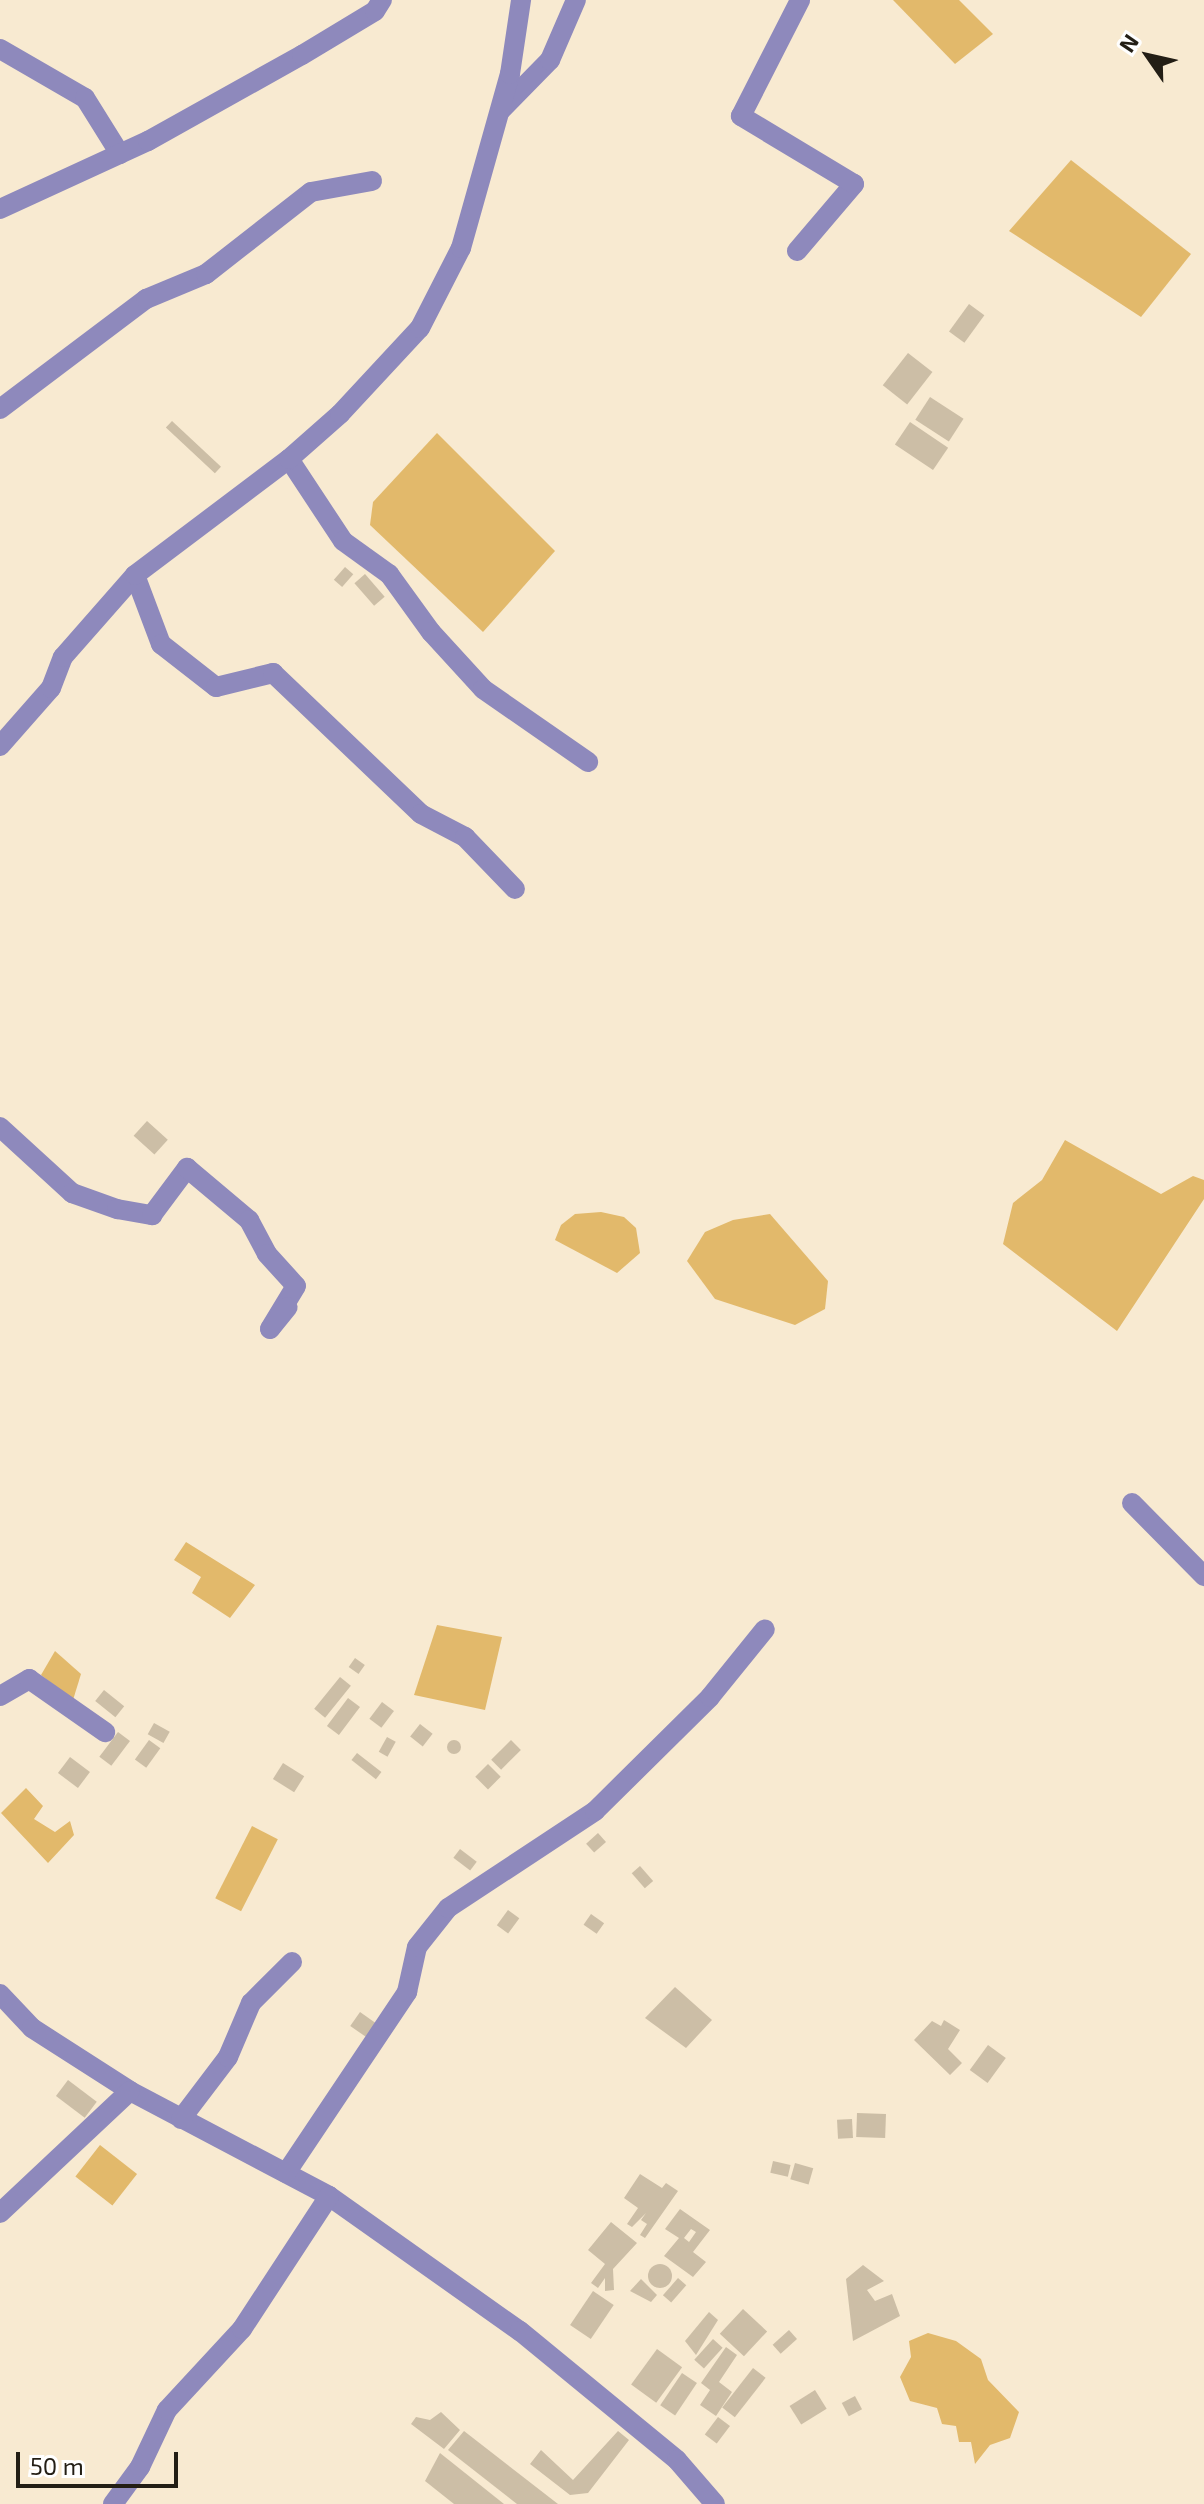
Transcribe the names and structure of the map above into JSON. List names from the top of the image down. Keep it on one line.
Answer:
{"scale_bar":"50 m","north":"top left"}
